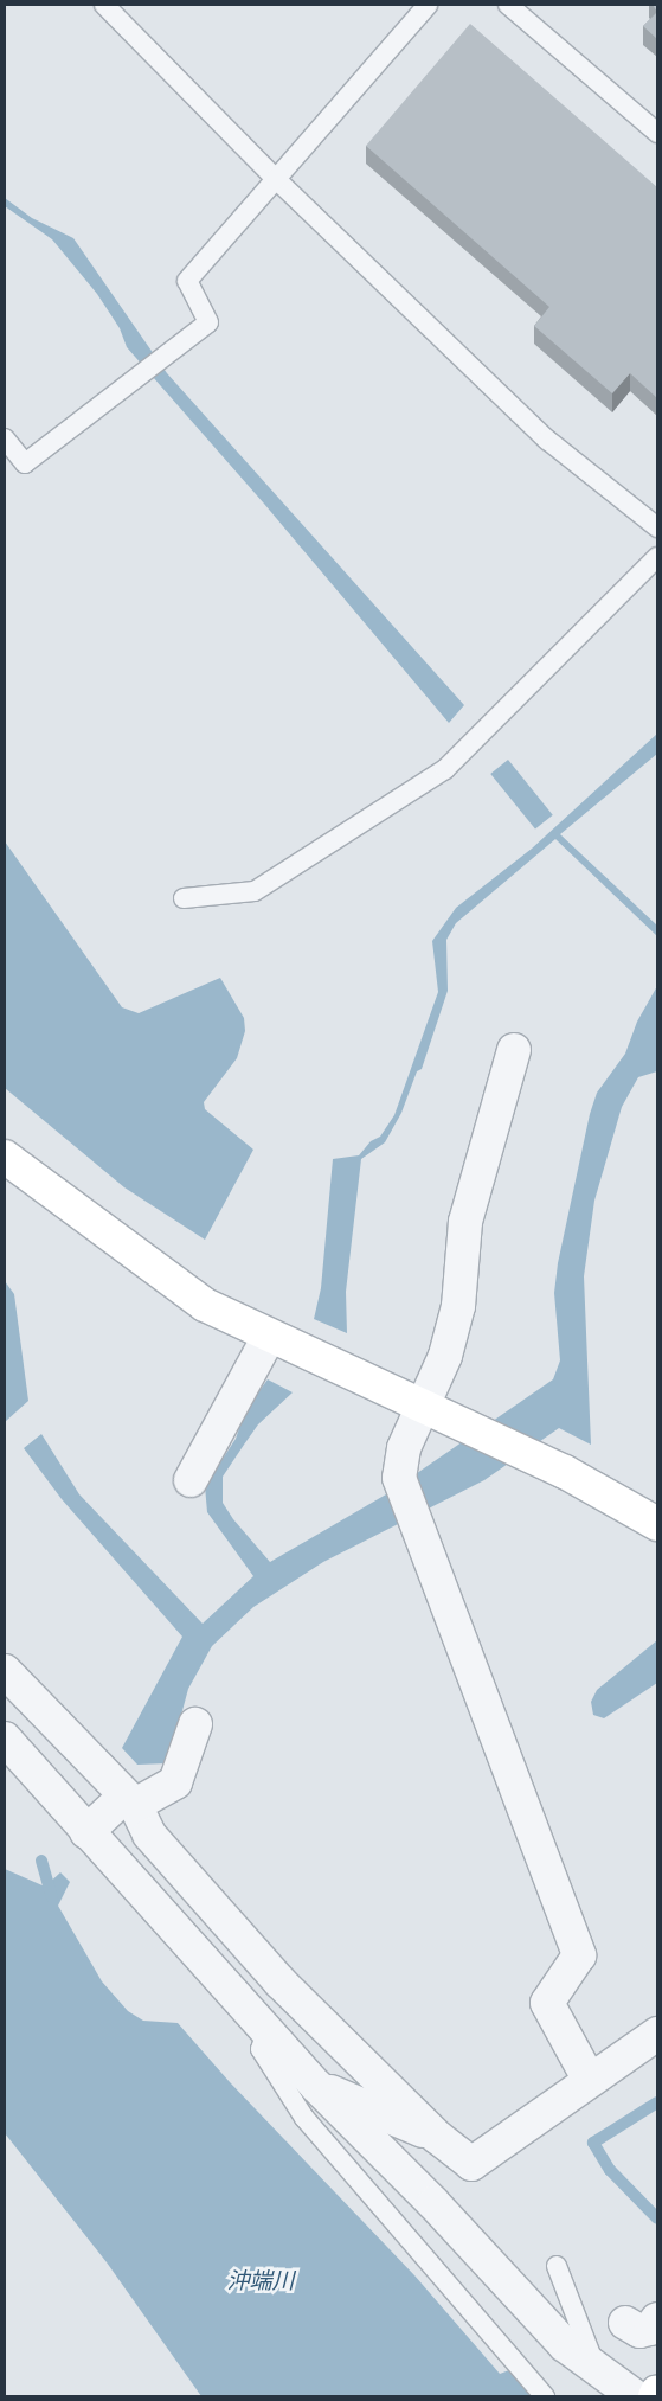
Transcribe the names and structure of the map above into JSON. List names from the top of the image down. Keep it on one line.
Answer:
{"water":["沖端川"]}
